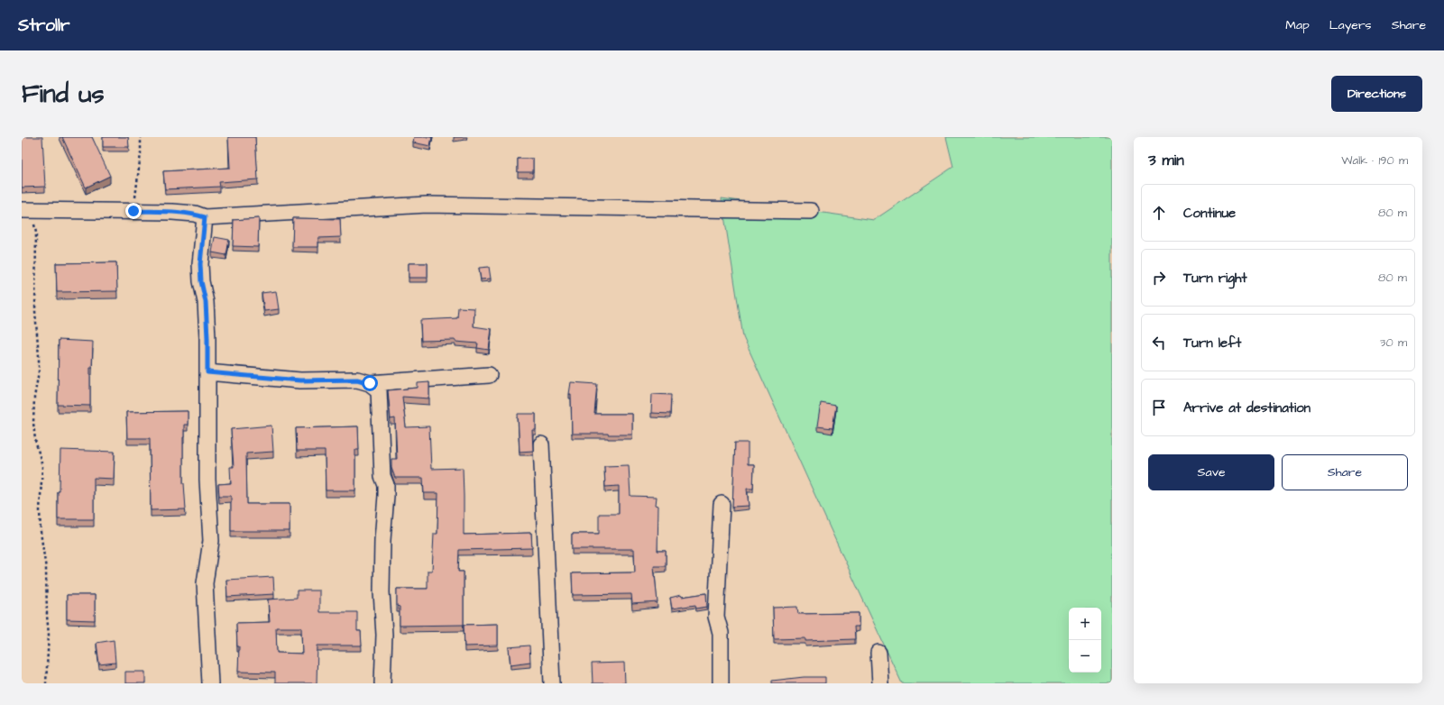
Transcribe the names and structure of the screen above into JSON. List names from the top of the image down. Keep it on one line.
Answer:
{"page":{"header":"Strollr","nav":["Map","Layers","Share"],"buttons":["Directions",["Save","Share"]],"title":"Find us","heading":["3 min","Walk · 190 m"],"list":[["Continue","80 m"],["Turn right","80 m"],["Turn left","30 m"],"Arrive at destination"],"map_buttons":["+","−"]}}
